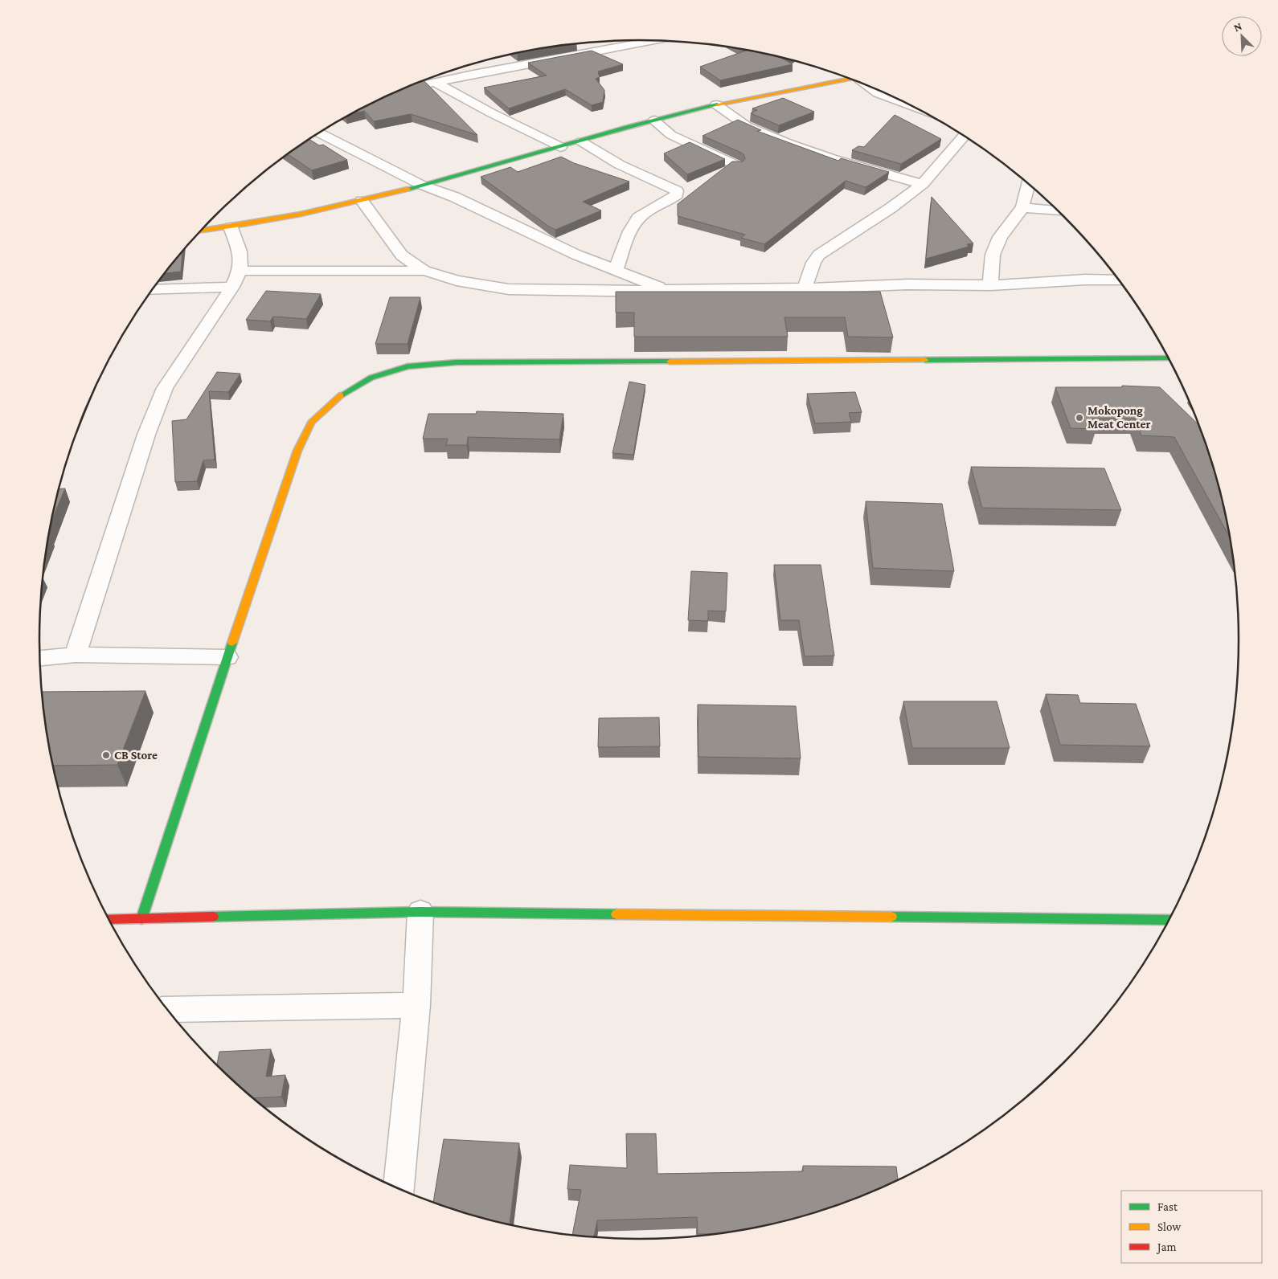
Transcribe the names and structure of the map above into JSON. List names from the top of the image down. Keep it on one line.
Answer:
{"places":["Mokopong Meat Center","CB Store"],"legend":["Fast","Slow","Jam"],"north":"top left"}
